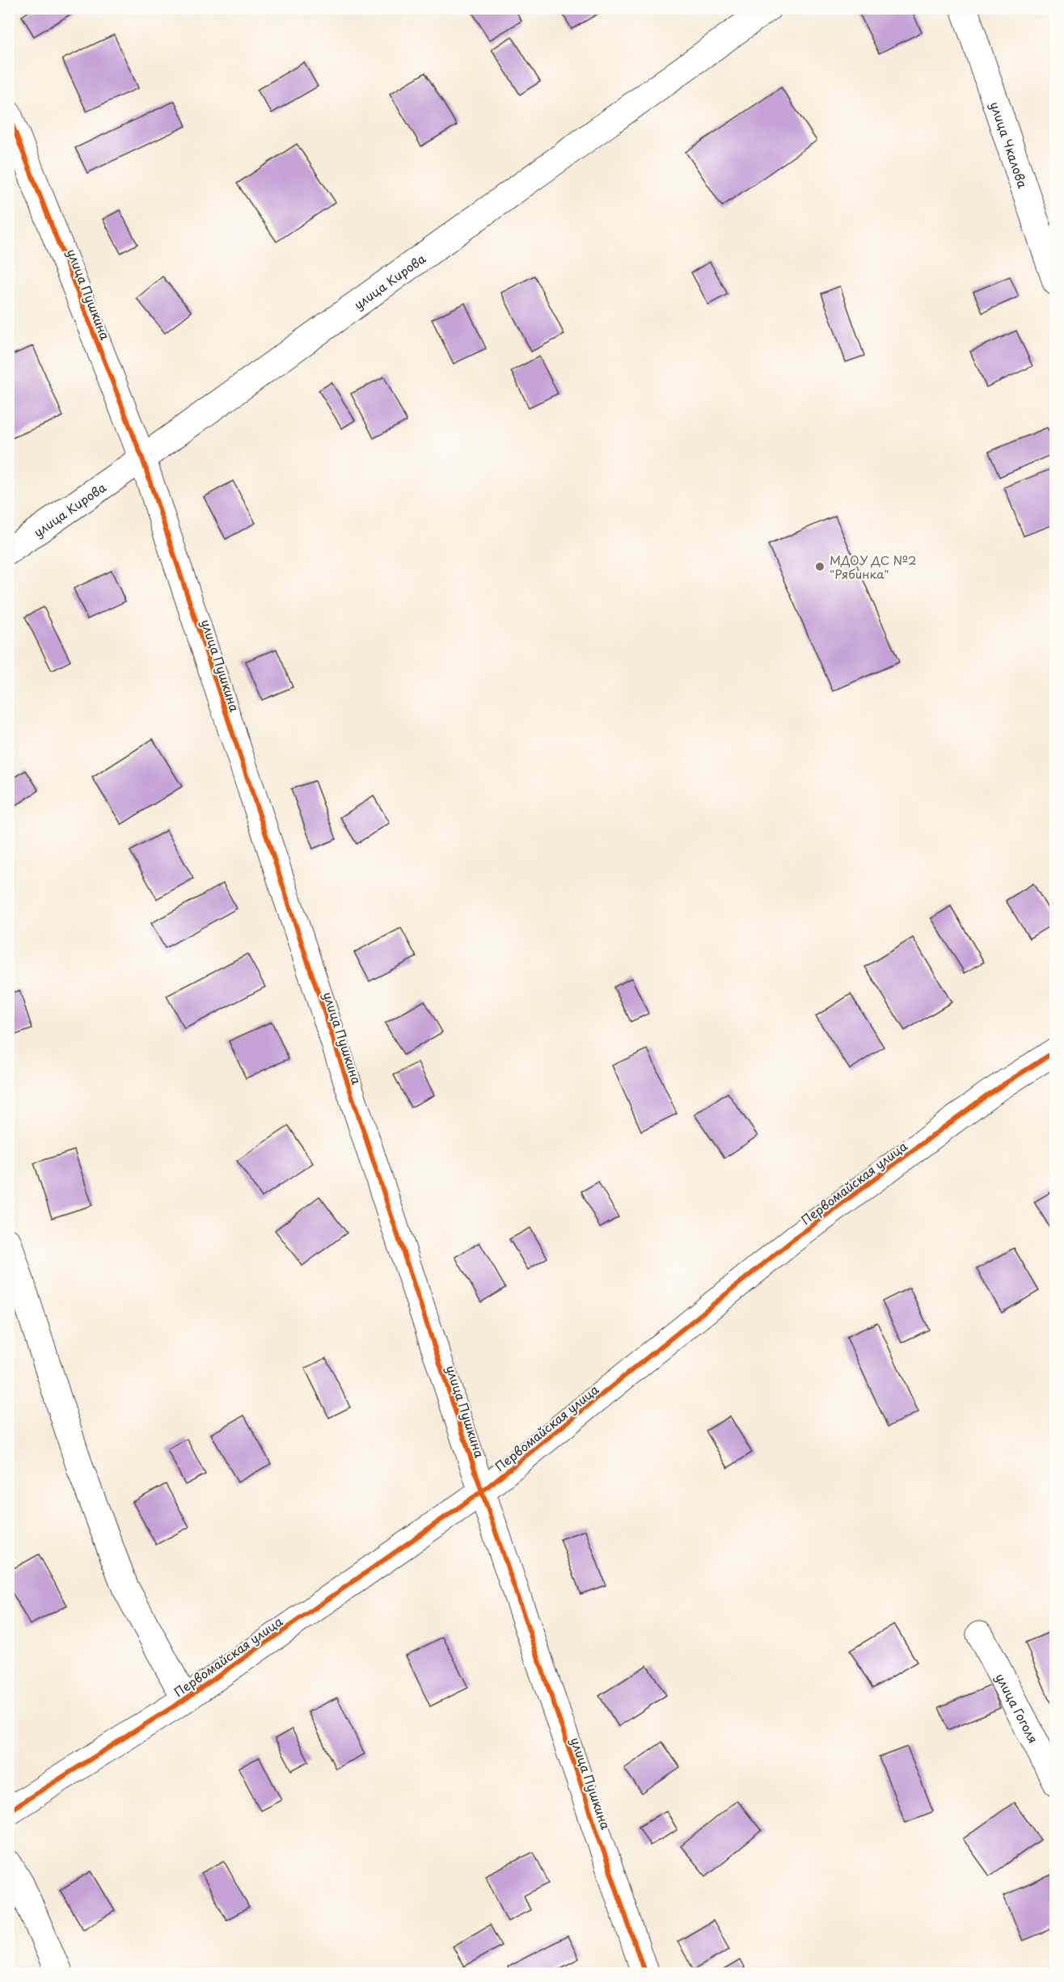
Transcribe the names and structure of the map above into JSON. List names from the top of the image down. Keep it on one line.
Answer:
{"streets":{"street":["улица Чкалова","улица Кирова","улица Пушкина","Первомайская улица","улица Гоголя"]},"crossings":[["улица Кирова","улица Пушкина"],["улица Пушкина","Первомайская улица"]],"places":["МДОУ ДС №2 \"Рябинка\""]}
